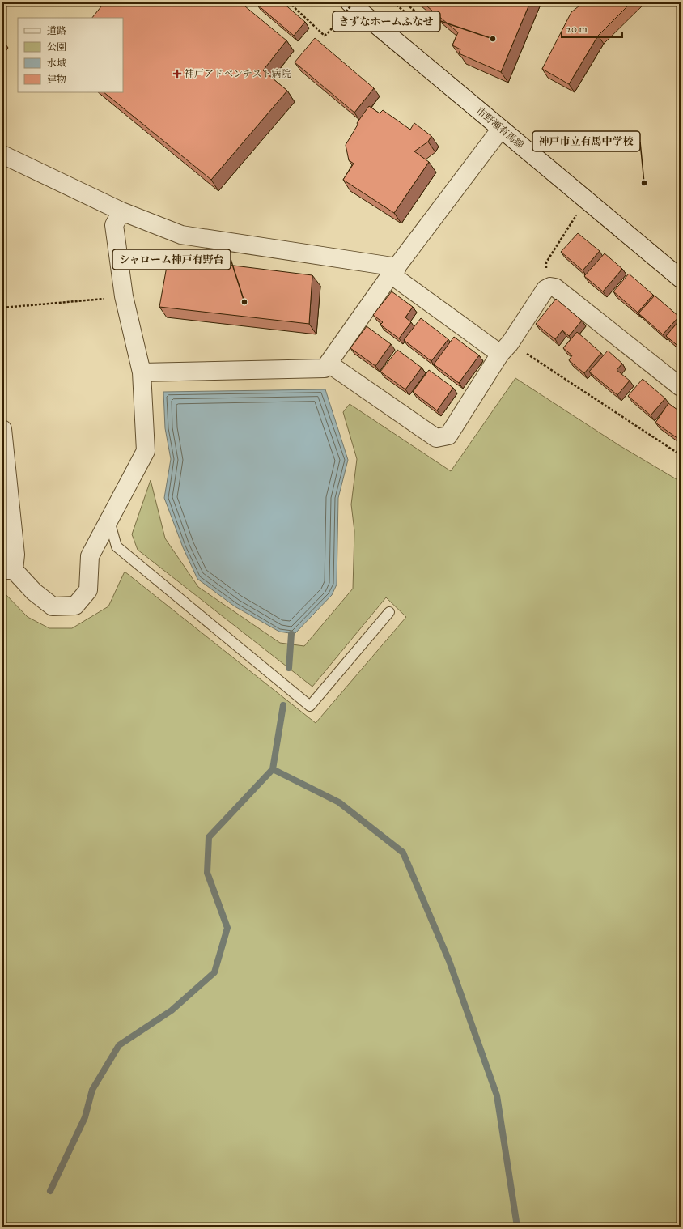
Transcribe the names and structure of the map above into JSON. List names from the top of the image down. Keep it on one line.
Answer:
{"streets":{"street":["市野瀬有馬線"]},"places":{"other":["きずなホームふなせ","神戸市立有馬中学校","シャローム神戸有野台"],"health":["神戸アドベンチスト病院"]},"legend":["道路","公園","水域","建物"],"scale_bar":"20 m"}
